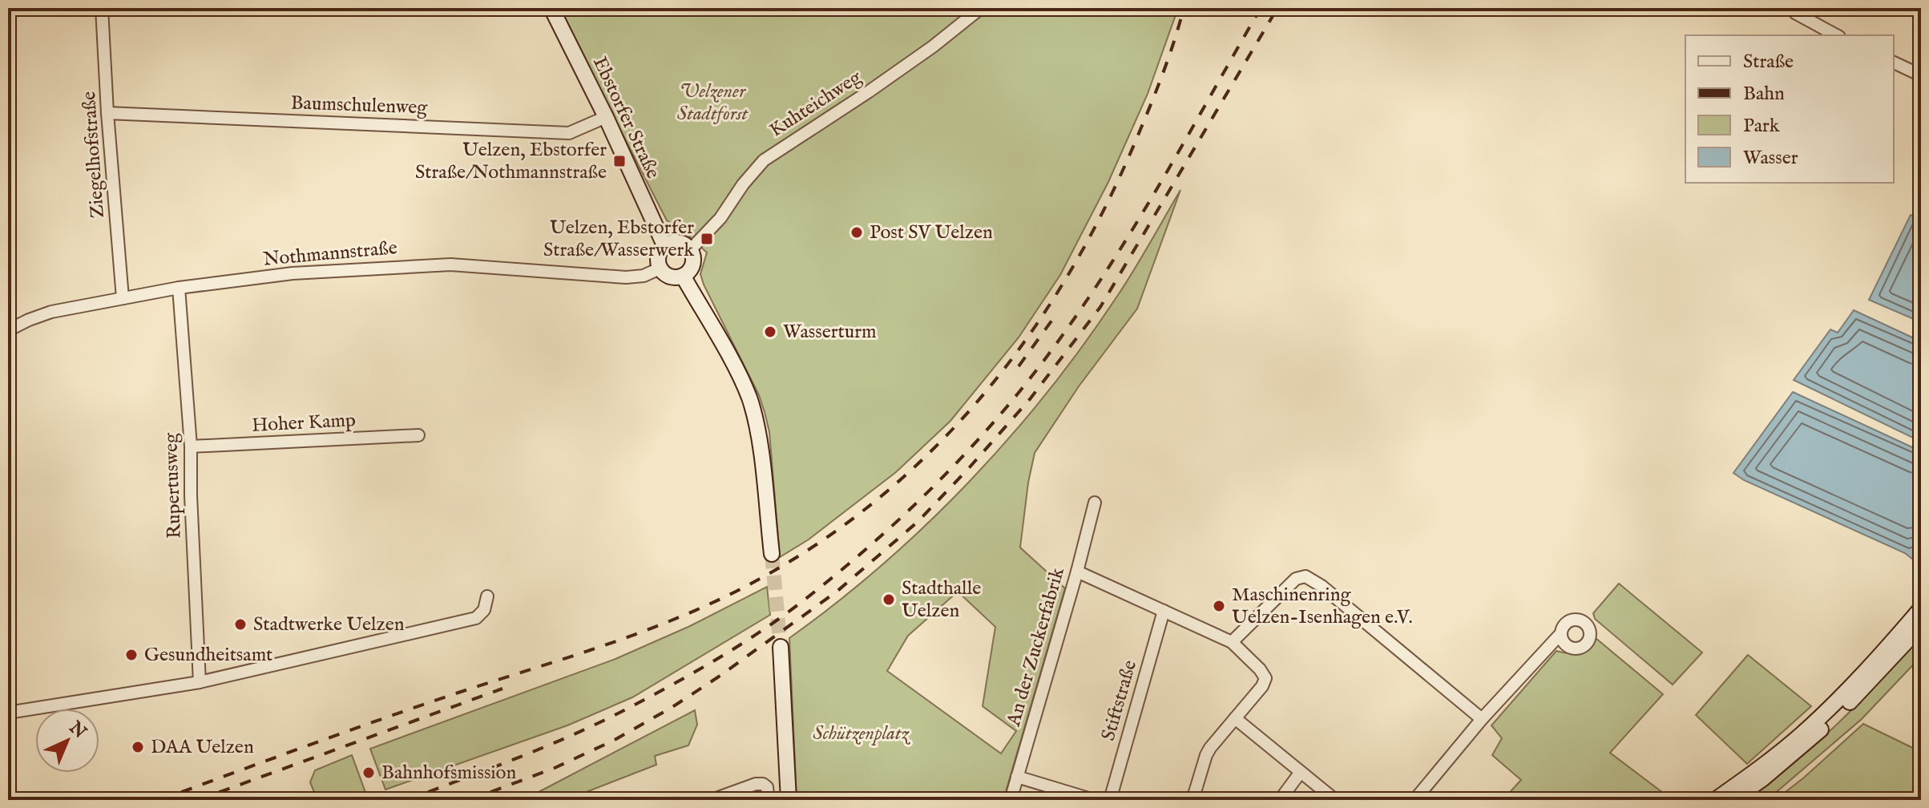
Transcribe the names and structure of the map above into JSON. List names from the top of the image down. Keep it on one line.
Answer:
{"streets":{"main road":["Ebstorfer Straße"],"street":["Kuhteichweg","Baumschulenweg","Ziegelhofstraße","Nothmannstraße","Hoher Kamp","Rupertusweg","An der Zuckerfabrik","Stiftstraße"]},"crossings":[["Kuhteichweg","Ebstorfer Straße"],["Kuhteichweg","Nothmannstraße"],["Baumschulenweg","Ebstorfer Straße"],["Baumschulenweg","Ziegelhofstraße"],["Ebstorfer Straße","Nothmannstraße"],["Ziegelhofstraße","Nothmannstraße"],["Nothmannstraße","Rupertusweg"],["Hoher Kamp","Rupertusweg"]],"parks":["Uelzener Stadtforst","Schützenplatz"],"places":{"transit":["Uelzen, Ebstorfer Straße/Nothmannstraße","Uelzen, Ebstorfer Straße/Wasserwerk"],"other":["Post SV Uelzen","Wasserturm","Stadthalle Uelzen","Maschinenring Uelzen-Isenhagen e.V.","Stadtwerke Uelzen","Gesundheitsamt","DAA Uelzen","Bahnhofsmission"]},"legend":["Straße","Bahn","Park","Wasser"],"north":"top right"}
